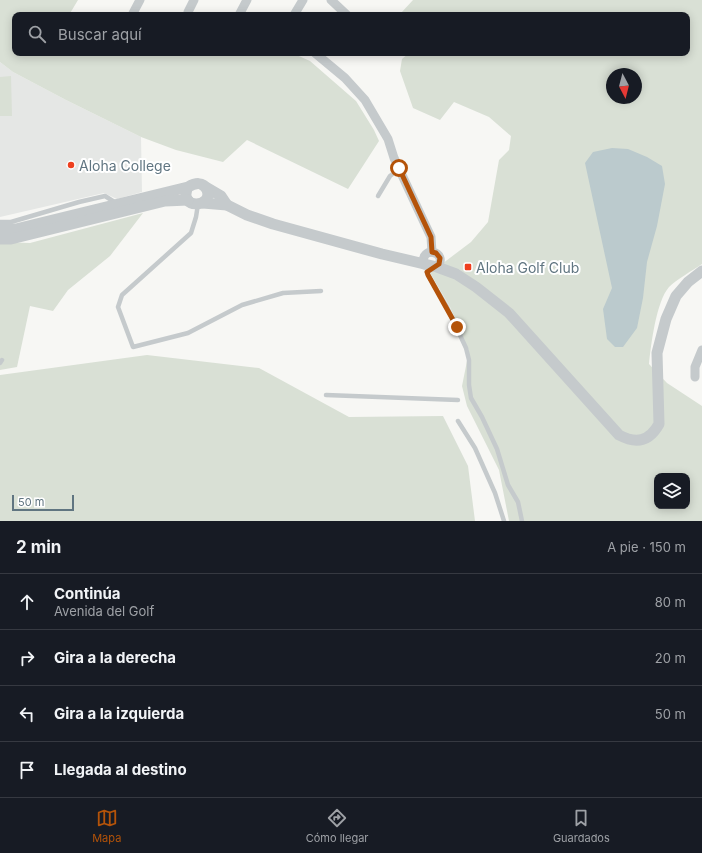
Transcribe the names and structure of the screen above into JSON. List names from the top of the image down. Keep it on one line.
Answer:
{"places":{"other":["Aloha College"],"transit":["Aloha Golf Club"]},"scale_bar":"50 m","north":"bottom","page":{"search":"Buscar aquí","scale":"50 m","heading":["2 min","A pie · 150 m"],"list":[["Continúa","Avenida del Golf","80 m"],["Gira a la derecha","20 m"],["Gira a la izquierda","50 m"],"Llegada al destino"],"nav":["Mapa","Cómo llegar","Guardados"]}}
